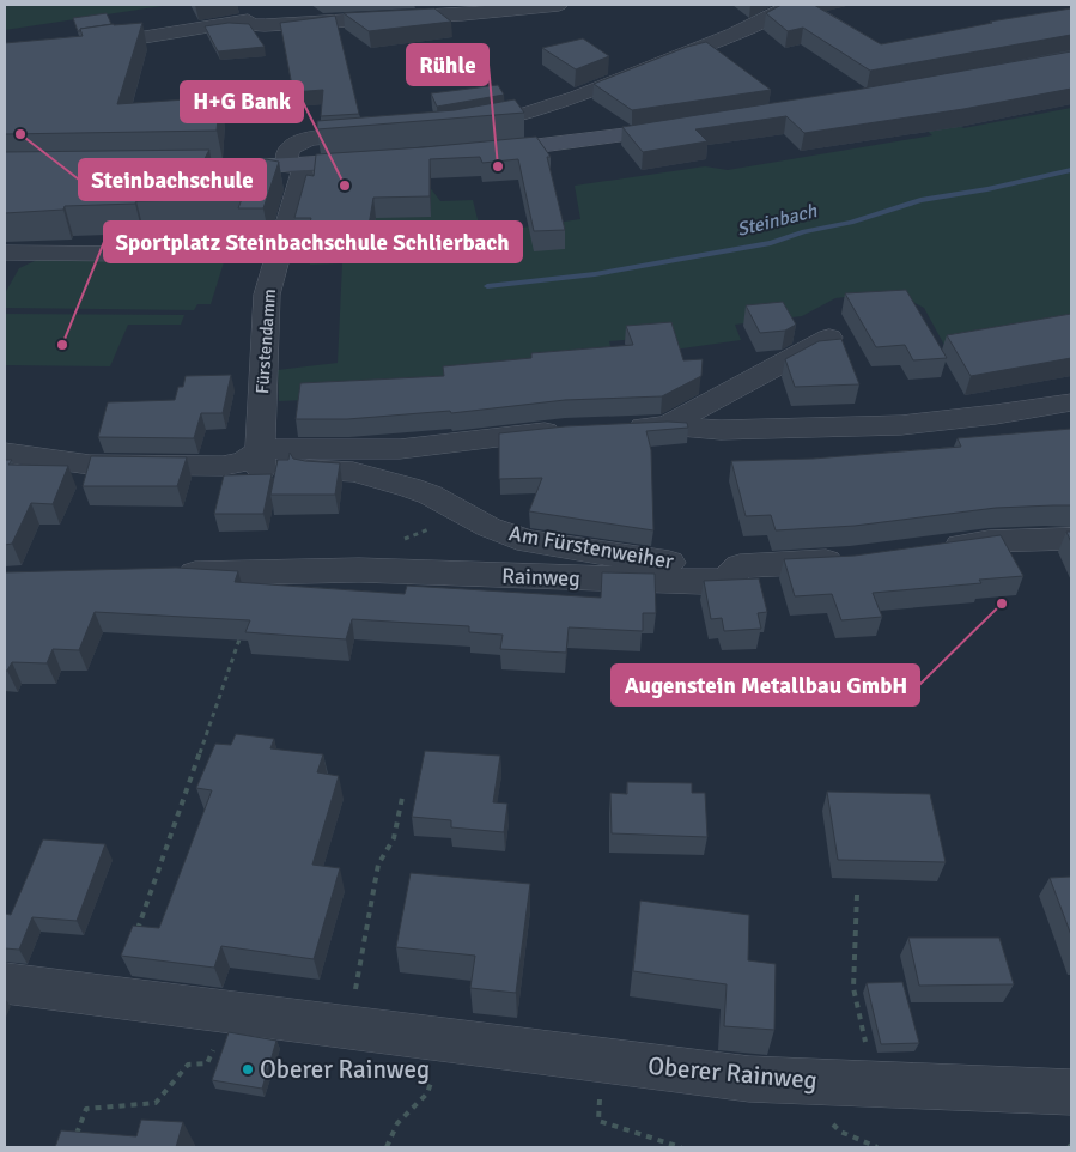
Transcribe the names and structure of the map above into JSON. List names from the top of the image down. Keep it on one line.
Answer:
{"streets":{"street":["Fürstendamm","Am Fürstenweiher","Rainweg","Oberer Rainweg"]},"crossings":[["Fürstendamm","Am Fürstenweiher"],["Am Fürstenweiher","Rainweg"]],"water":["Steinbach"],"places":["Steinbachschule","Rühle","H+G Bank","Sportplatz Steinbachschule Schlierbach","Augenstein Metallbau GmbH","Oberer Rainweg"]}
